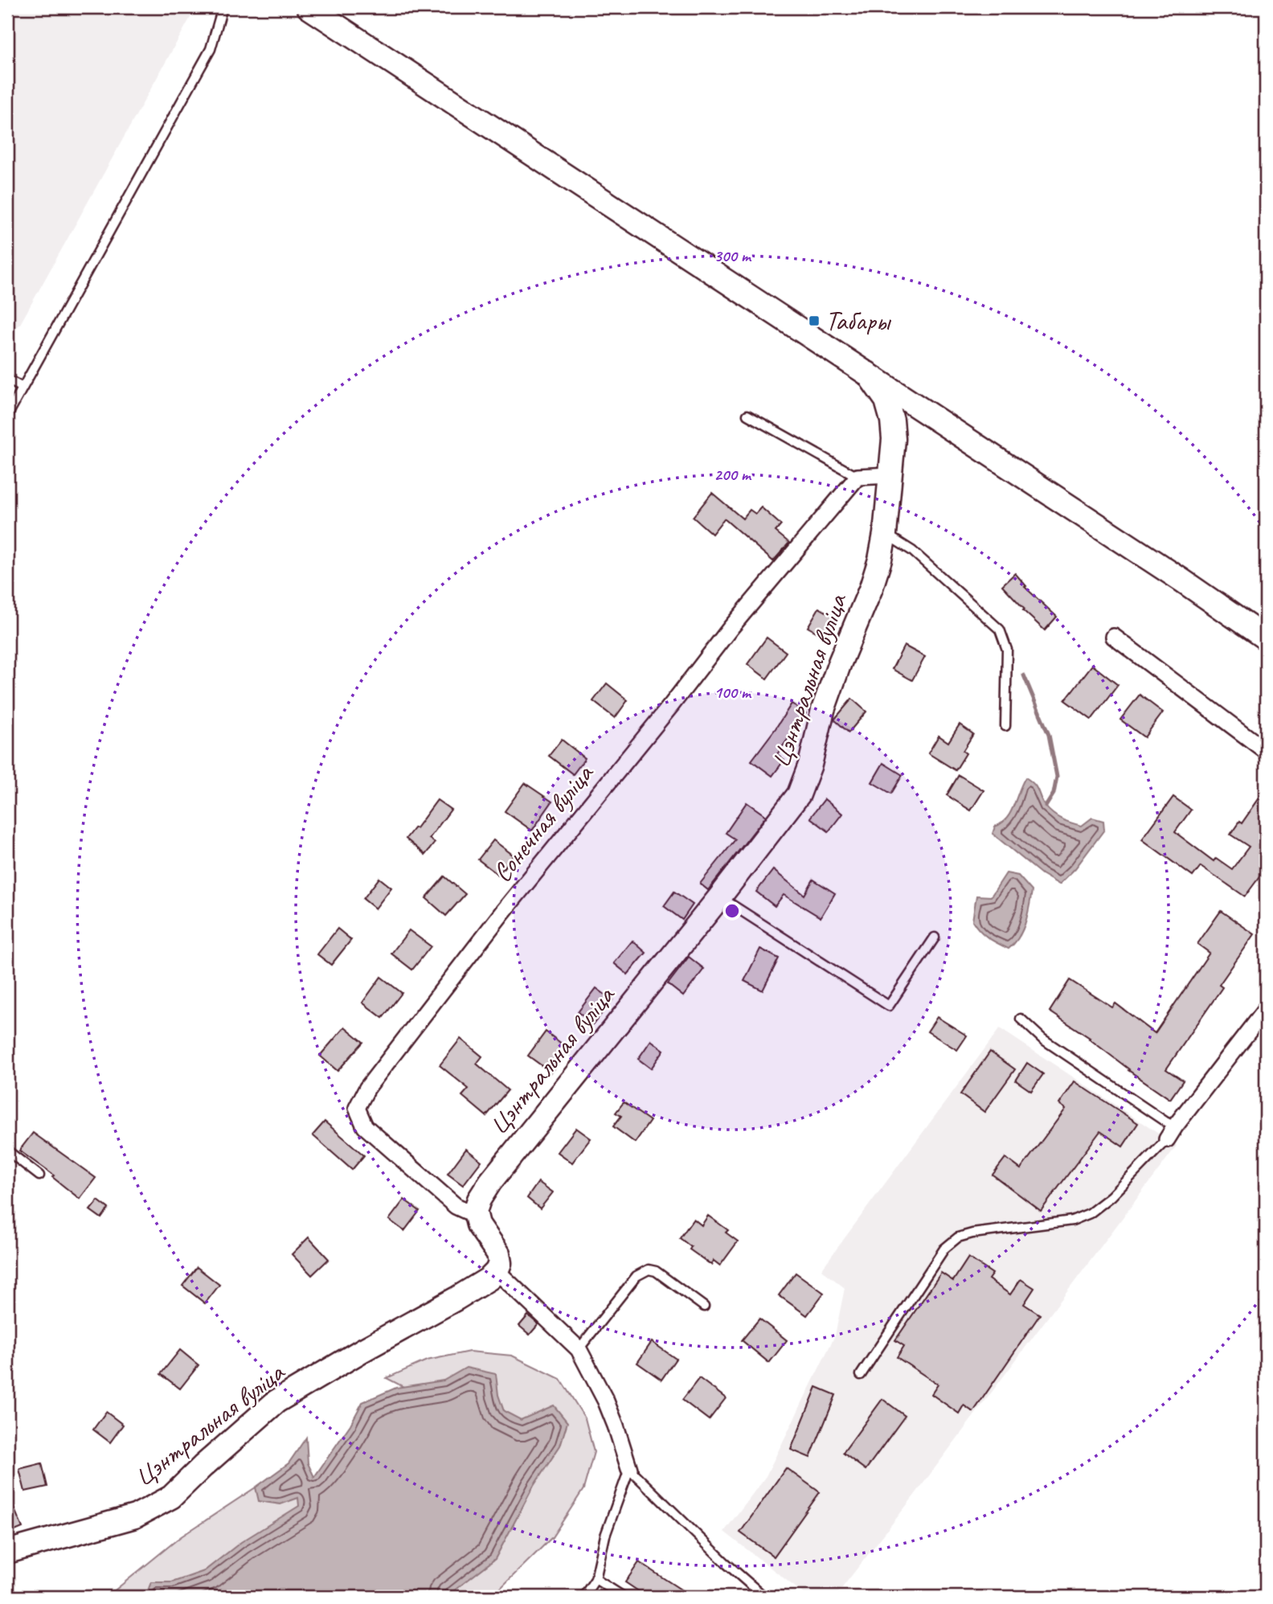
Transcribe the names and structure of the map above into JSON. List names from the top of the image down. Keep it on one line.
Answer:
{"streets":{"street":["Цэнтральная вуліца","Сонечная вуліца"]},"crossings":[["Цэнтральная вуліца","Сонечная вуліца"]],"places":{"transit":["Табары"]},"rings":["300 m","200 m","100 m"]}
